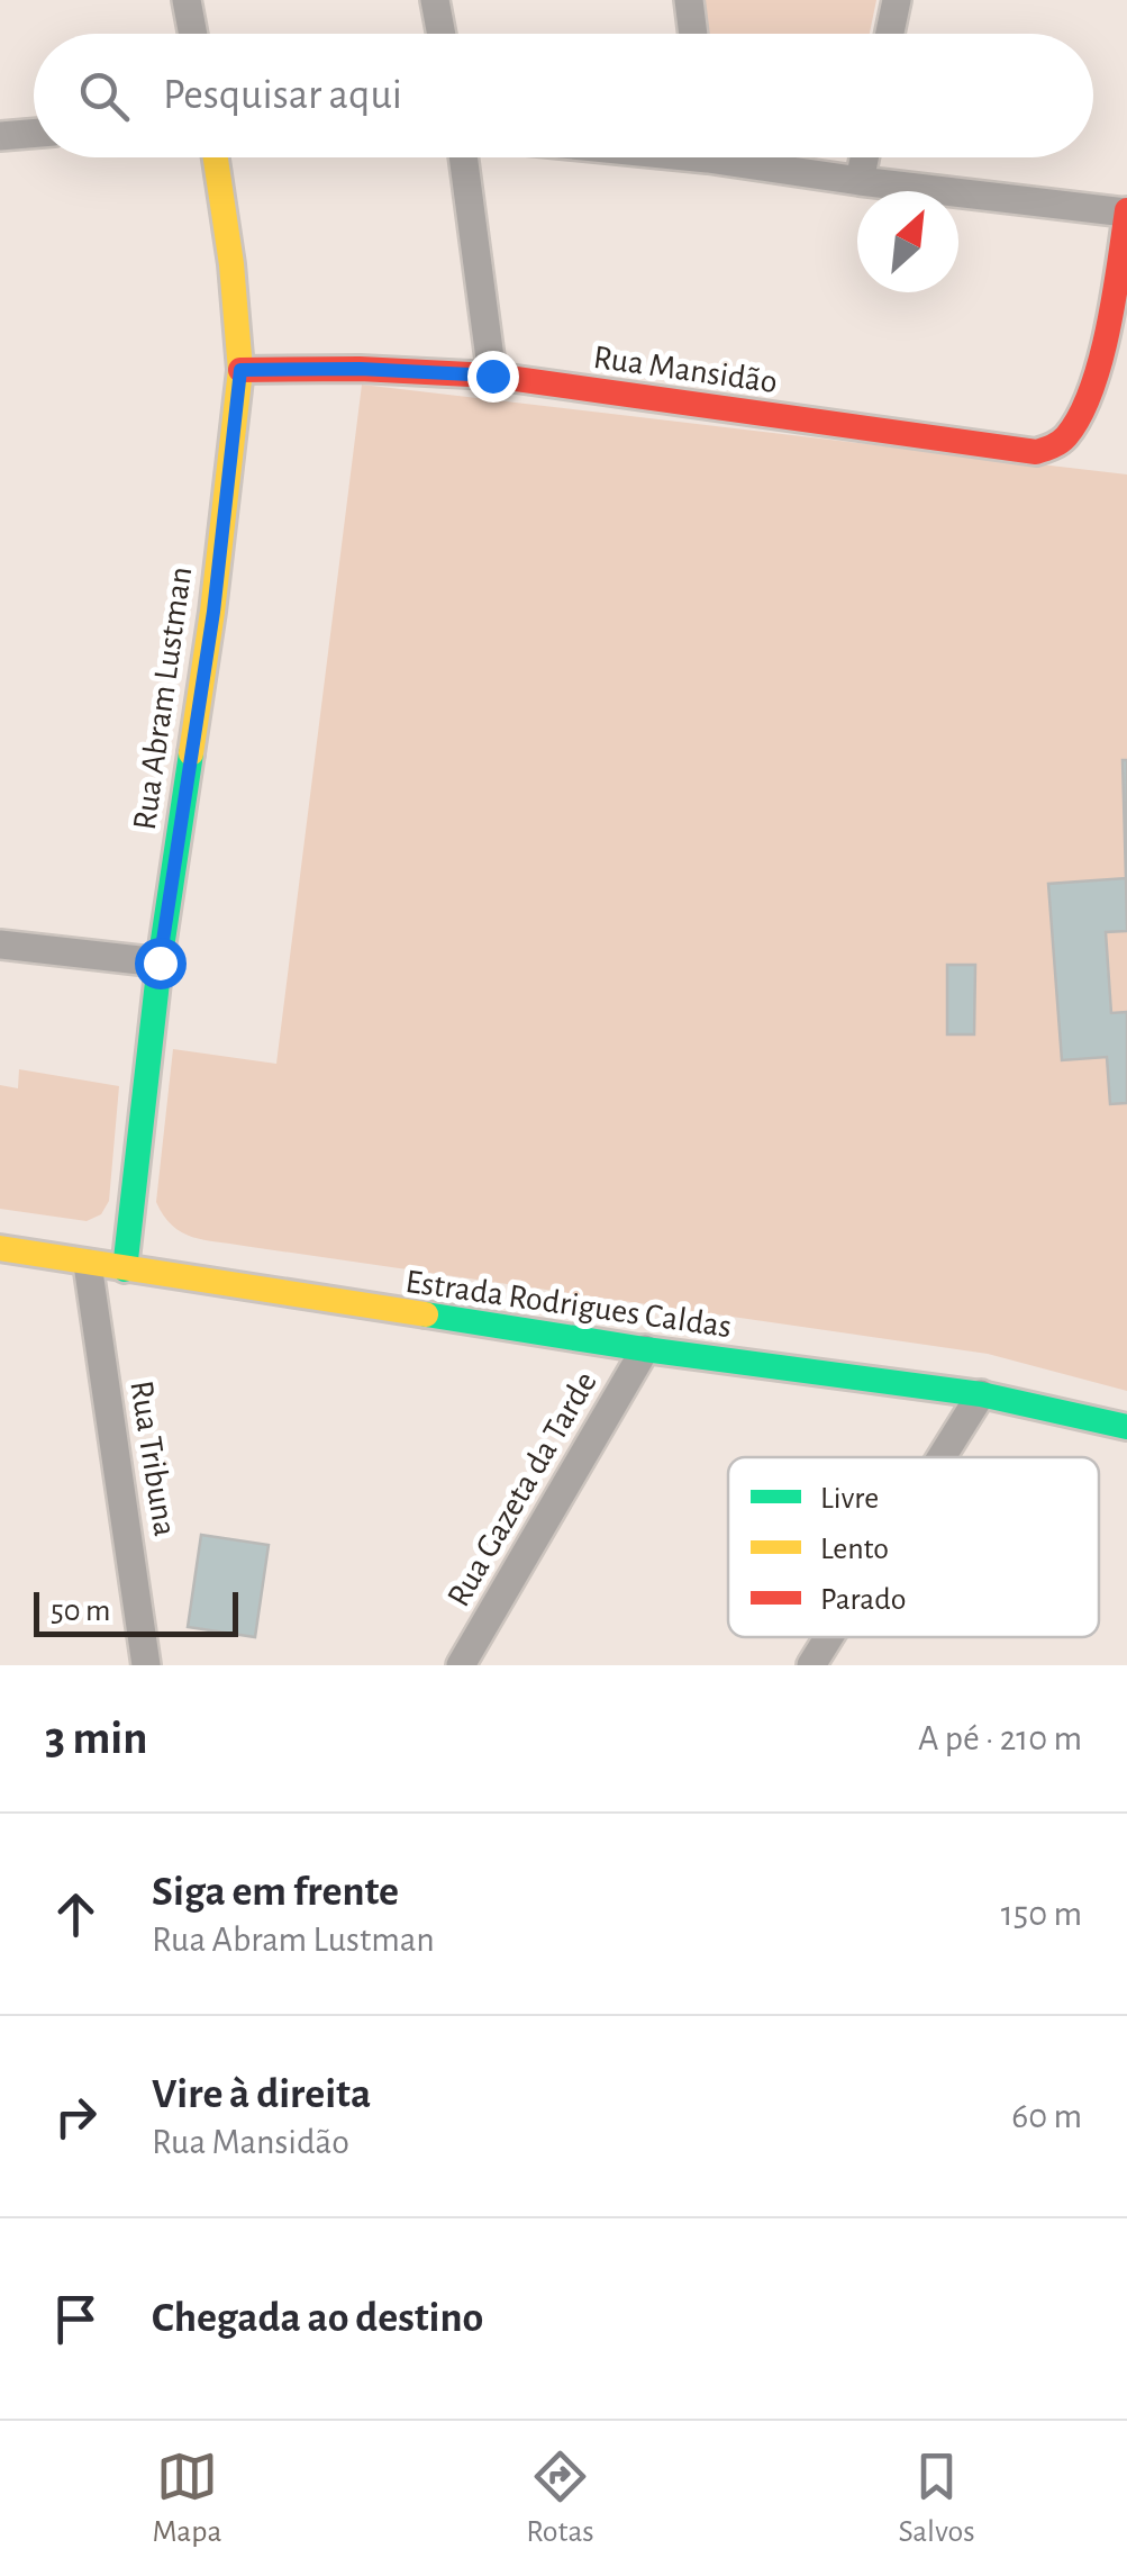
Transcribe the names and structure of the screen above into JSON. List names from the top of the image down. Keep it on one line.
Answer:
{"streets":{"street":["Rua Mansidão","Rua Abram Lustman","Estrada Rodrigues Caldas","Rua Tribuna","Rua Gazeta da Tarde"]},"crossings":[["Rua Mansidão","Rua Abram Lustman"],["Rua Abram Lustman","Estrada Rodrigues Caldas"],["Estrada Rodrigues Caldas","Rua Tribuna"],["Estrada Rodrigues Caldas","Rua Gazeta da Tarde"]],"legend":["Livre","Lento","Parado"],"scale_bar":"50 m","north":"top right","page":{"search":"Pesquisar aqui","scale":"50 m","heading":["3 min","A pé · 210 m"],"list":[["Siga em frente","Rua Abram Lustman","150 m"],["Vire à direita","Rua Mansidão","60 m"],"Chegada ao destino"],"nav":["Mapa","Rotas","Salvos"]}}
